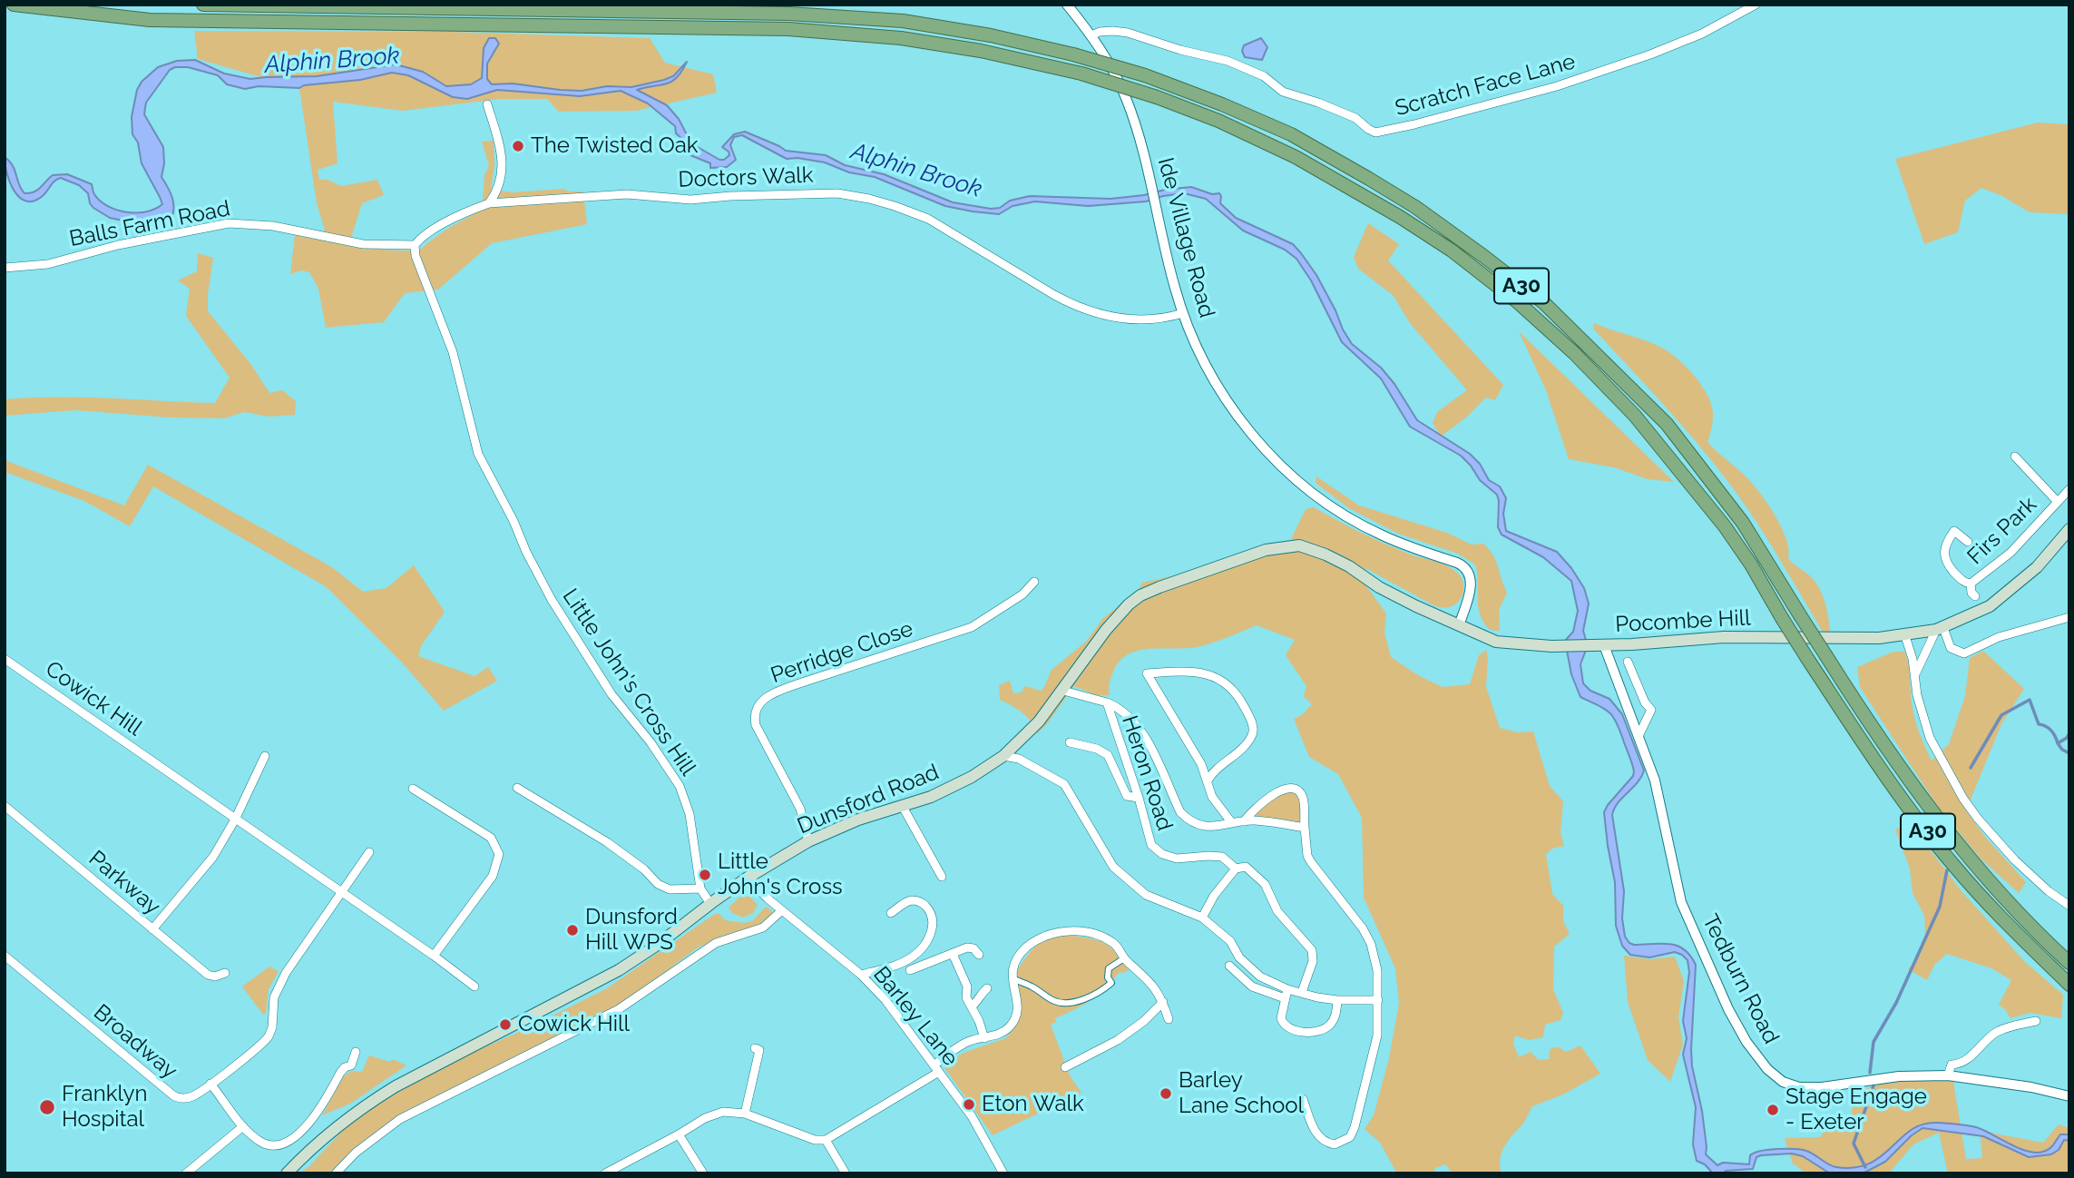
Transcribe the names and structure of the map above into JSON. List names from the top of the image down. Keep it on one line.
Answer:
{"streets":{"highway":["A30"],"main road":["Pocombe Hill","Dunsford Road"],"street":["Scratch Face Lane","Doctors Walk","Balls Farm Road","Ide Village Road","Firs Park","Perridge Close","Little John's Cross Hill","Cowick Hill","Heron Road","Parkway","Tedburn Road","Barley Lane","Broadway"]},"crossings":[["Scratch Face Lane","Ide Village Road"],["Doctors Walk","Ide Village Road"],["Balls Farm Road","Little John's Cross Hill"],["Ide Village Road","Pocombe Hill"],["Pocombe Hill","Dunsford Road"],["Pocombe Hill","Tedburn Road"],["Perridge Close","Dunsford Road"],["Little John's Cross Hill","Dunsford Road"],["Cowick Hill","Broadway"],["Heron Road","Dunsford Road"],["Dunsford Road","Barley Lane"]],"water":["Alphin Brook"],"places":["The Twisted Oak","Little John's Cross","Dunsford Hill WPS","Cowick Hill","Barley Lane School","Eton Walk","Franklyn Hospital","Stage Engage - Exeter"]}
